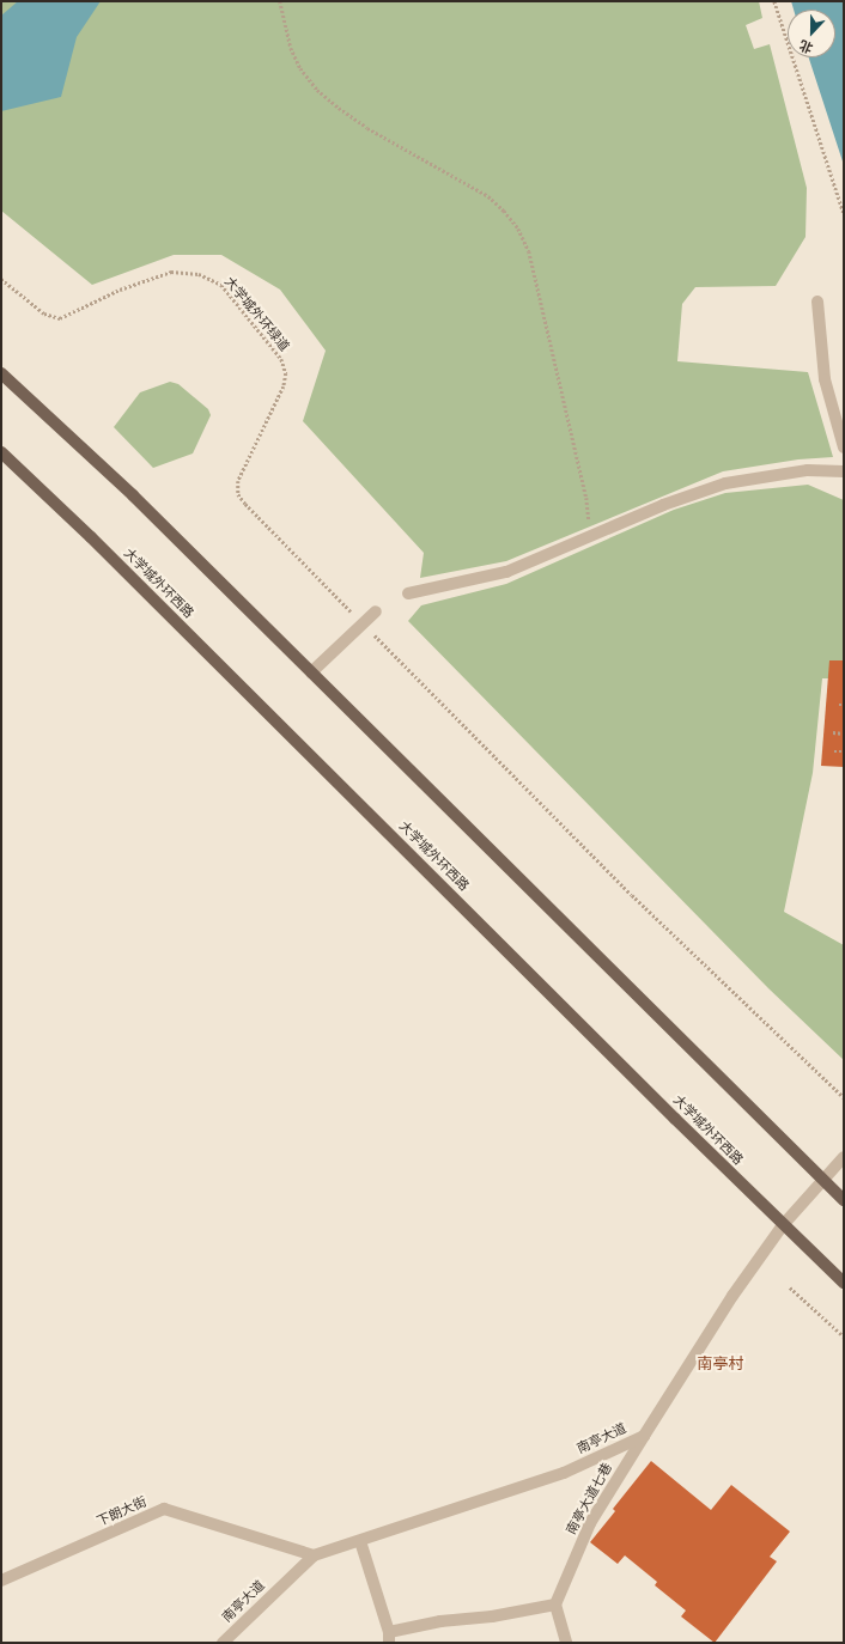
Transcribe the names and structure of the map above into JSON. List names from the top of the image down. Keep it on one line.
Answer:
{"streets":{"main road":["大学城外环西路"],"street":["南亭大道","南亭大道七巷","下朗大街"],"path":["大学城外环绿道"]},"crossings":[["大学城外环西路","南亭大道"],["南亭大道","南亭大道七巷"],["南亭大道","下朗大街"]],"districts":["南亭村"],"north":"bottom"}
